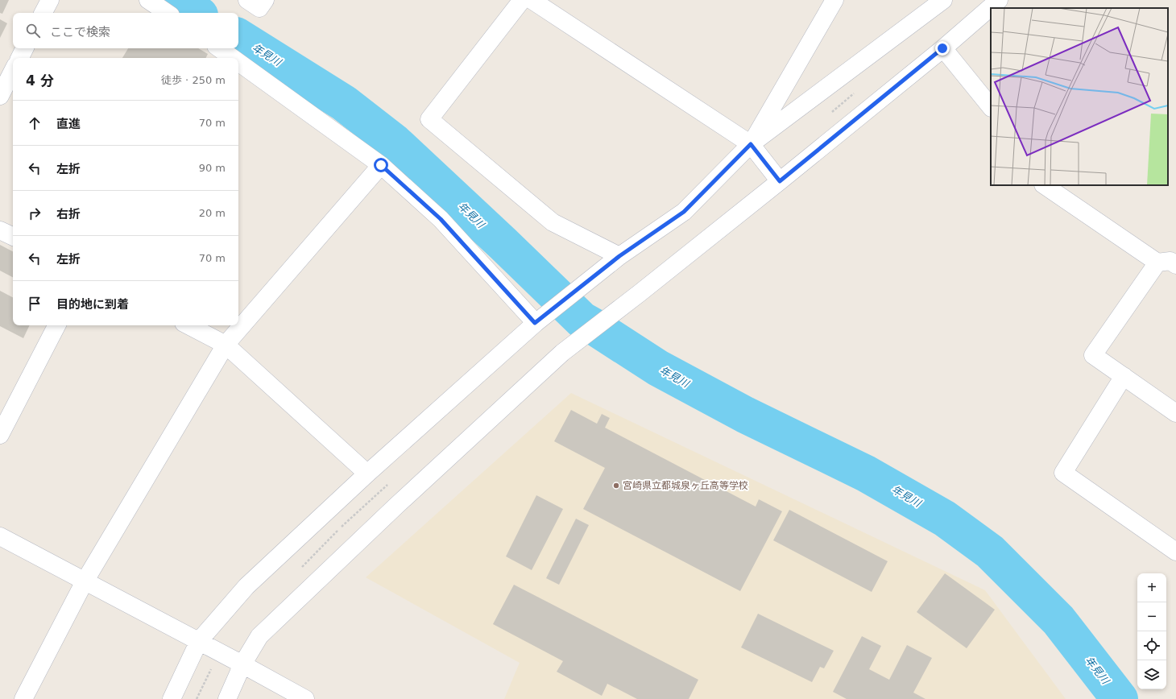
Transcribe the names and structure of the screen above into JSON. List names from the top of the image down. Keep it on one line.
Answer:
{"water":["年見川"],"places":["宮崎県立都城泉ヶ丘高等学校"],"page":{"search":"ここで検索","heading":["4 分","徒歩 · 250 m"],"list":[["直進","70 m"],["左折","90 m"],["右折","20 m"],["左折","70 m"],"目的地に到着"],"map_buttons":["+","−"]}}
